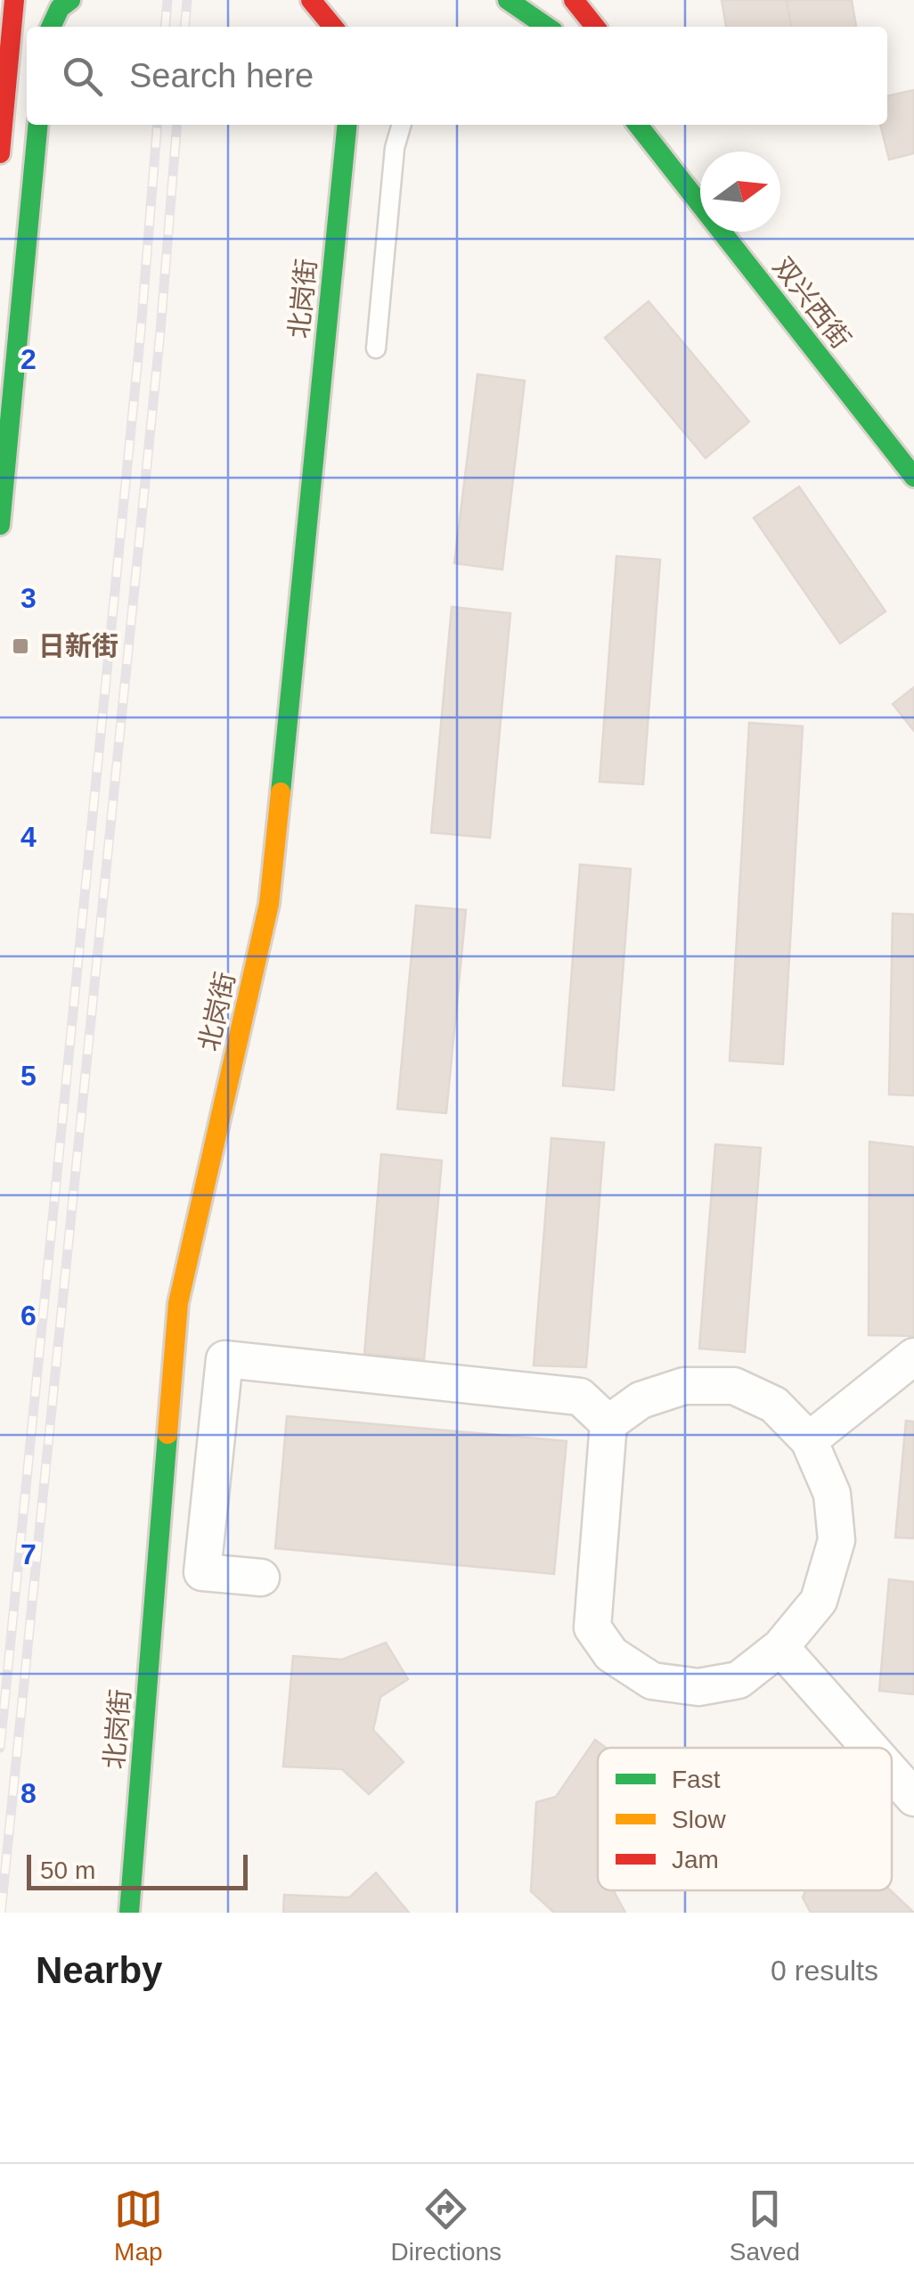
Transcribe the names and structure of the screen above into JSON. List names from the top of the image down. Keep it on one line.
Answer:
{"streets":{"main road":["北岗街","双兴西街"]},"places":{"transit":["日新街"]},"legend":["Fast","Slow","Jam"],"scale_bar":"50 m","north":"right","page":{"search":"Search here","scale":"50 m","heading":["Nearby","0 results"],"nav":["Map","Directions","Saved"]},"grid":{"rows":["2","3","4","5","6","7","8"]}}
